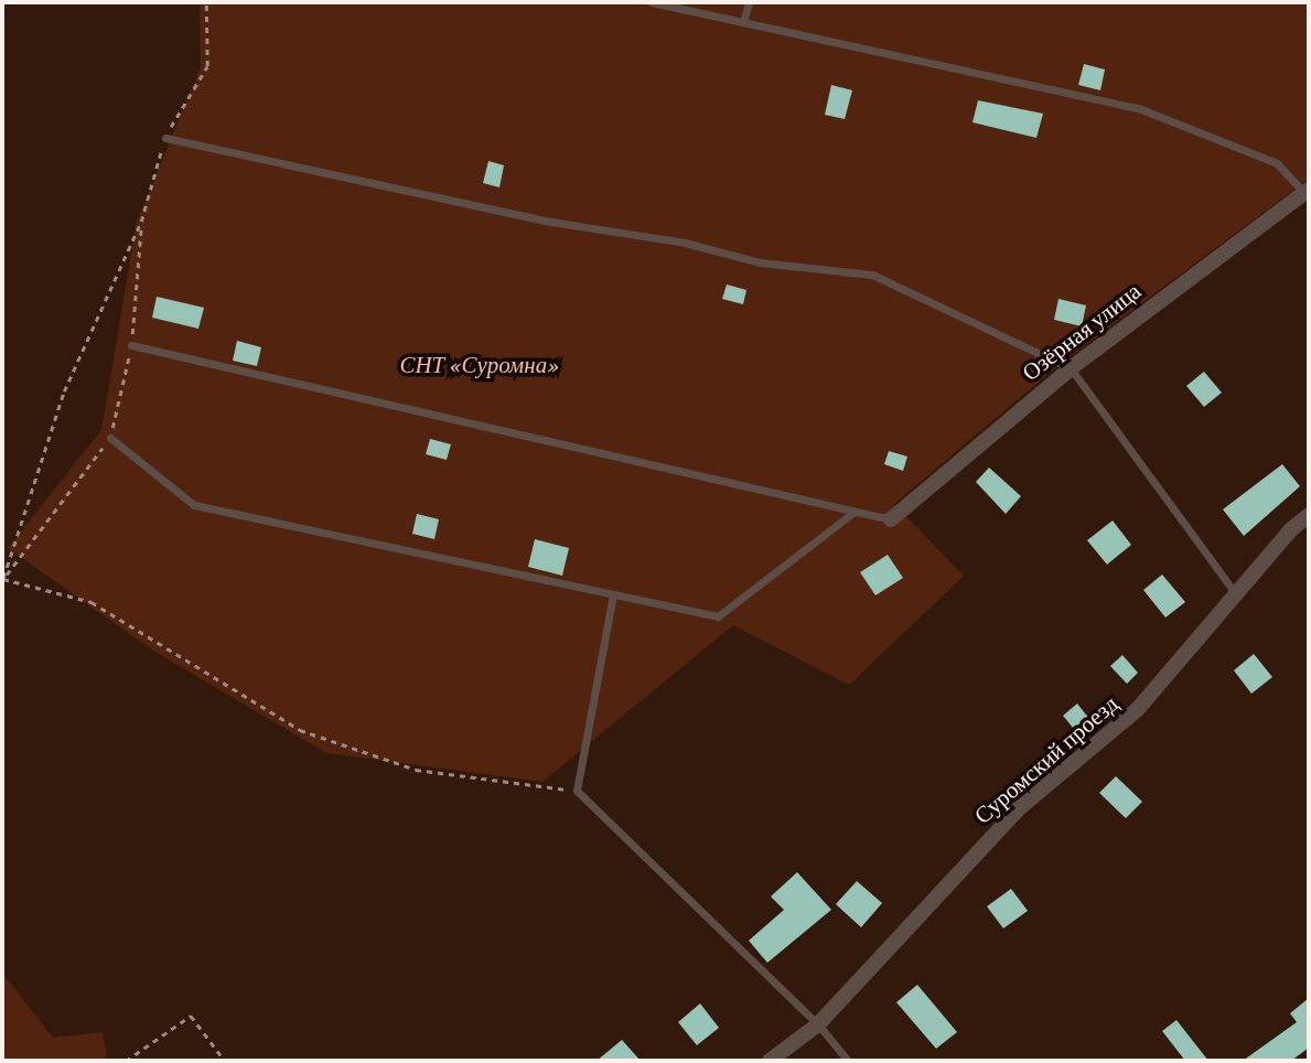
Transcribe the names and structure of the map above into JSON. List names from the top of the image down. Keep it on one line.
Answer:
{"streets":{"street":["Озёрная улица","Суромский проезд"]},"parks":["СНТ «Суромна»"]}
